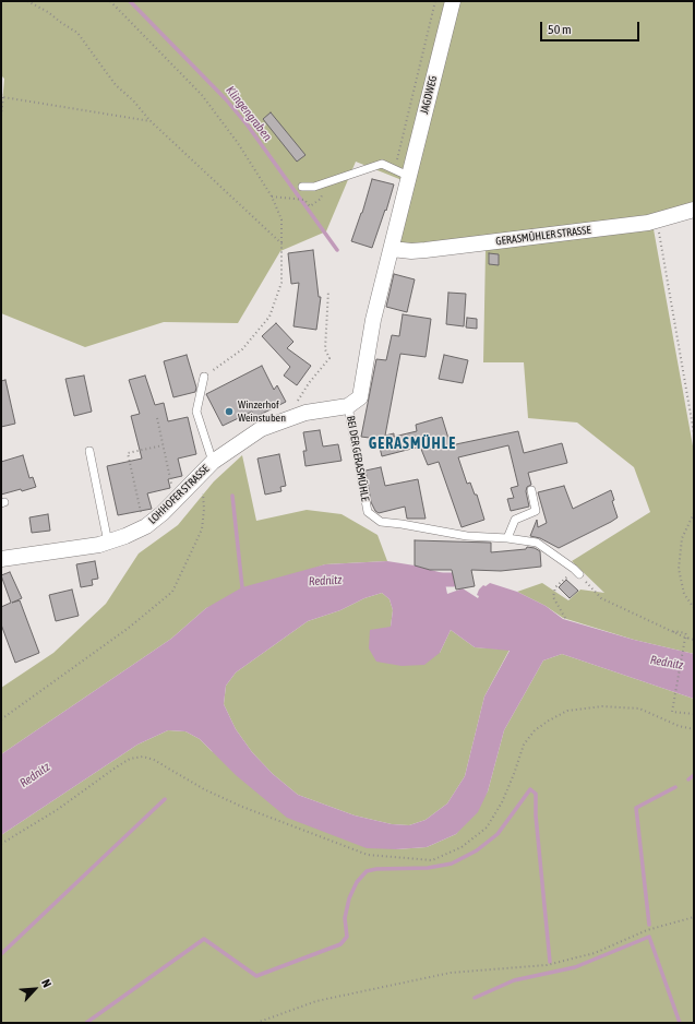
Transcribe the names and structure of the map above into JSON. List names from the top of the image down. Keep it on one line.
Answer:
{"streets":{"street":["JAGDWEG","GERASMÜHLER STRASSE","BEI DER GERASMÜHLE","LOHHOFER STRASSE"]},"crossings":[["JAGDWEG","BEI DER GERASMÜHLE"],["GERASMÜHLER STRASSE","BEI DER GERASMÜHLE"],["BEI DER GERASMÜHLE","LOHHOFER STRASSE"]],"districts":["GERASMÜHLE"],"water":["Klingengraben","Rednitz"],"places":["Winzerhof Weinstuben"],"scale_bar":"50 m","north":"top right"}
